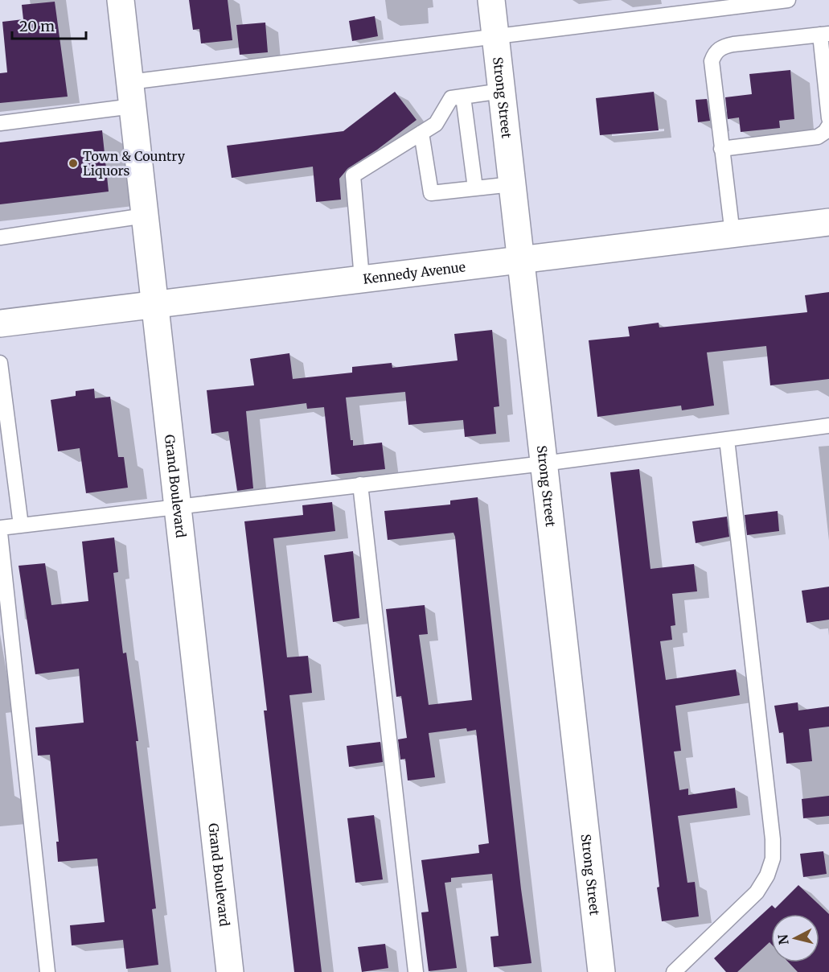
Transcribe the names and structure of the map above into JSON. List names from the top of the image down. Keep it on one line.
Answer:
{"streets":{"street":["Strong Street","Kennedy Avenue","Grand Boulevard"]},"crossings":[["Strong Street","Kennedy Avenue"],["Kennedy Avenue","Grand Boulevard"]],"places":["Town & Country Liquors"],"scale_bar":"20 m","north":"left"}
